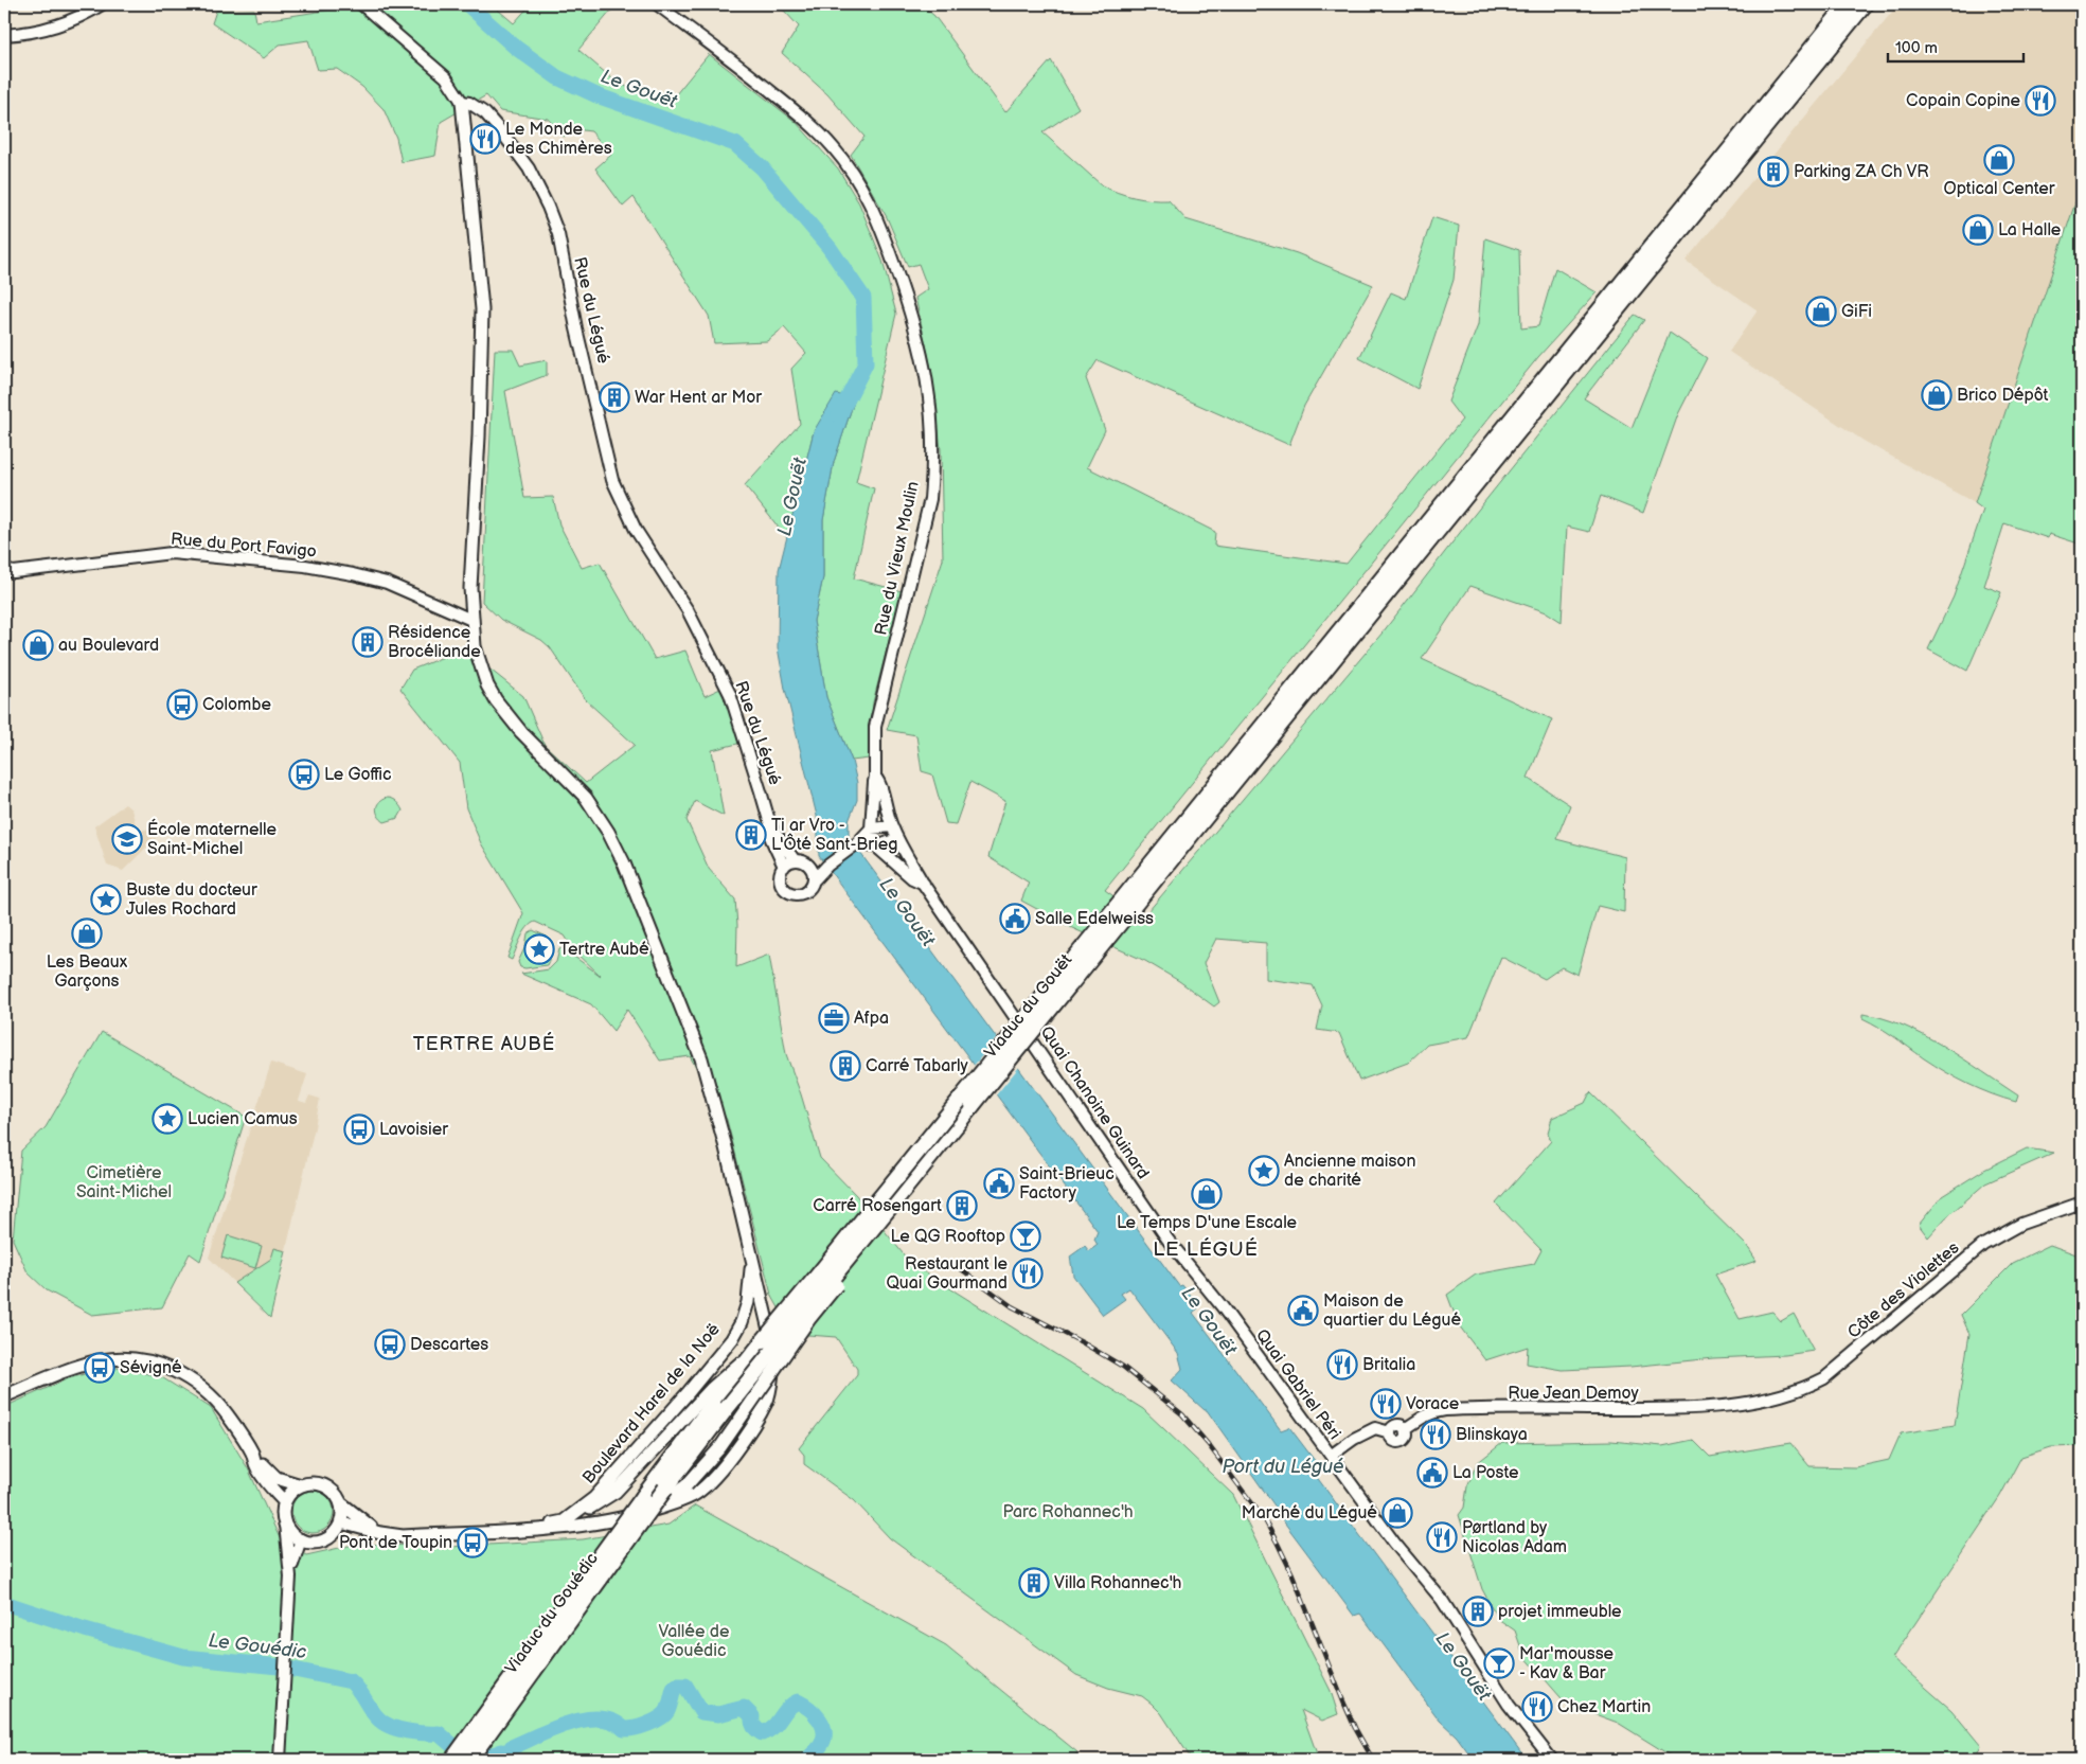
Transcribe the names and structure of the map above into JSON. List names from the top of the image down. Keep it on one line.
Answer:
{"streets":{"highway":["Viaduc du Gouët","Viaduc du Gouédic"],"main road":["Boulevard Harel de la Noë"],"street":["Rue du Légué","Rue du Port Favigo","Rue du Vieux Moulin","Quai Chanoine Guinard","Côte des Violettes","Quai Gabriel Péri","Rue Jean Demoy"]},"crossings":[["Rue du Vieux Moulin","Quai Chanoine Guinard"],["Viaduc du Gouët","Viaduc du Gouédic"],["Quai Chanoine Guinard","Quai Gabriel Péri"],["Côte des Violettes","Rue Jean Demoy"],["Quai Gabriel Péri","Rue Jean Demoy"]],"districts":["TERTRE AUBÉ","LE LÉGUÉ"],"water":["Le Gouët","Port du Légué","Le Gouédic"],"parks":["Cimetière Saint-Michel","Parc Rohannec'h","Vallée de Gouédic"],"places":{"restaurant":["Copain Copine","Le Monde des Chimères","Restaurant le Quai Gourmand","Britalia","Vorace","Blinskaya","Pørtland by Nicolas Adam","Chez Martin"],"shop":["Optical Center","La Halle","GiFi","Brico Dépôt","au Boulevard","Les Beaux Garçons","Le Temps D'une Escale","Marché du Légué"],"building":["Parking ZA Ch VR","War Hent ar Mor","Résidence Brocéliande","Ti ar Vro - L'Ôté Sant-Brieg","Carré Tabarly","Carré Rosengart","Villa Rohannec'h","projet immeuble"],"bus stop":["Colombe","Le Goffic","Lavoisier","Descartes","Sévigné","Pont de Toupin"],"school or university":["École maternelle Saint-Michel"],"place":["Buste du docteur Jules Rochard","Tertre Aubé","Lucien Camus","Ancienne maison de charité"],"public building":["Salle Edelweiss","Saint-Brieuc Factory","Maison de quartier du Légué","La Poste"],"office":["Afpa"],"bar":["Le QG Rooftop","Mar'mousse - Kav & Bar"]},"scale_bar":"100 m"}
